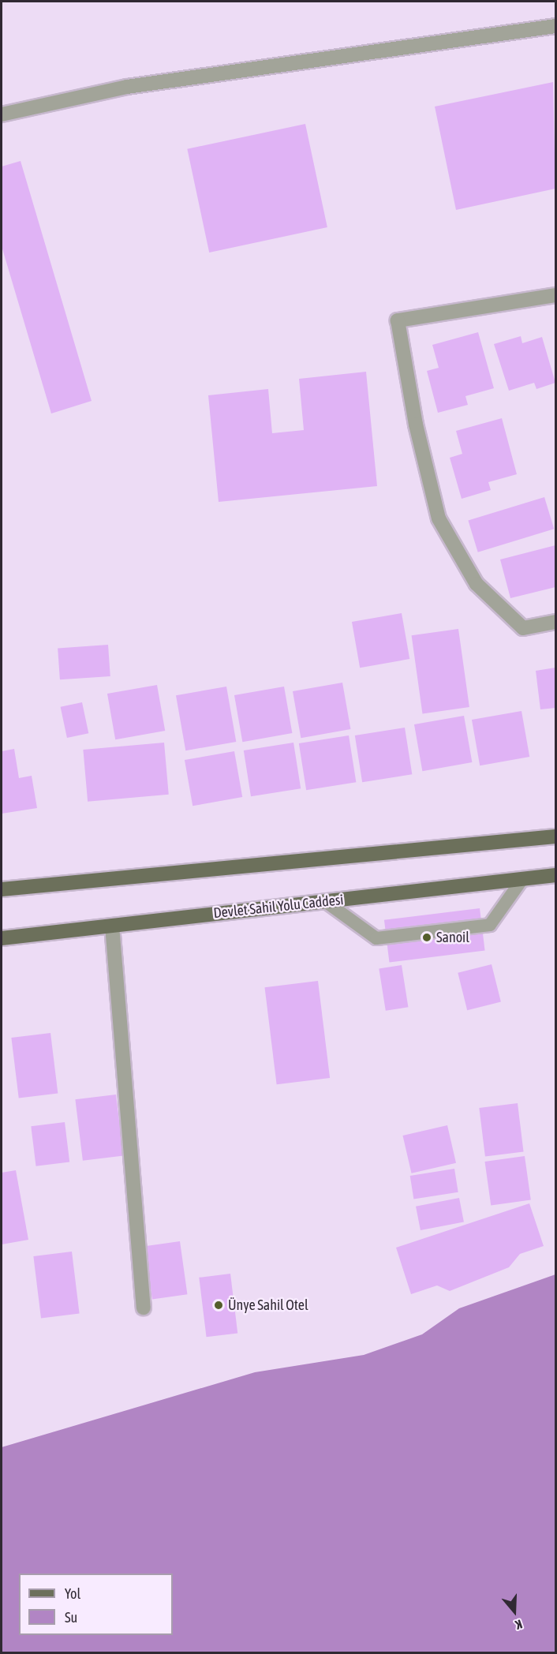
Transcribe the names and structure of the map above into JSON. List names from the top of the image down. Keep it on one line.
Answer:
{"streets":{"main road":["Devlet Sahil Yolu Caddesi"]},"places":["Sanoil","Ünye Sahil Otel"],"legend":["Yol","Su"],"north":"bottom"}
